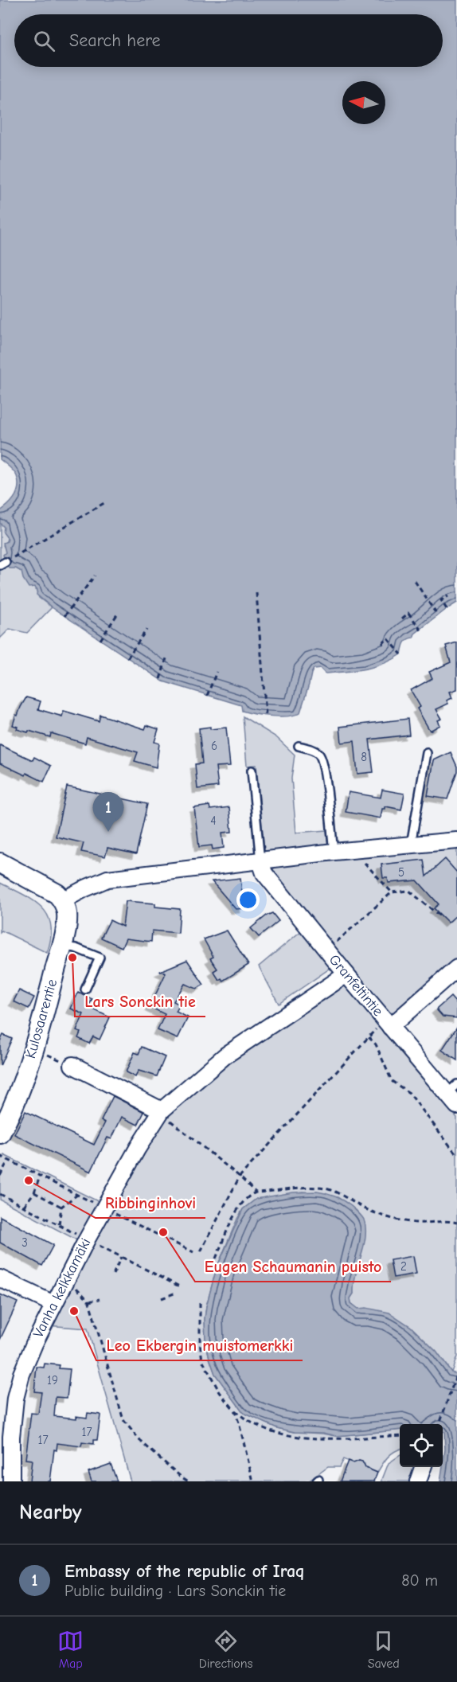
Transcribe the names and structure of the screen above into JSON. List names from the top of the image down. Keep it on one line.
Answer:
{"streets":{"street":["Granfeltintie","Kulosaarentie","Vanha kelkkamäki"]},"crossings":[["Granfeltintie","Vanha kelkkamäki"]],"places":["Lars Sonckin tie","Ribbinginhovi","Eugen Schaumanin puisto","Leo Ekbergin muistomerkki"],"house_numbers":["6","8","4","5","3","2","19","17","17"],"north":"left","page":{"search":"Search here","pins":"1","heading":"Nearby","list":[{"mark":"1","name":"Embassy of the republic of Iraq","note":"Public building · Lars Sonckin tie","value":"80 m"}],"nav":["Map","Directions","Saved"]}}
